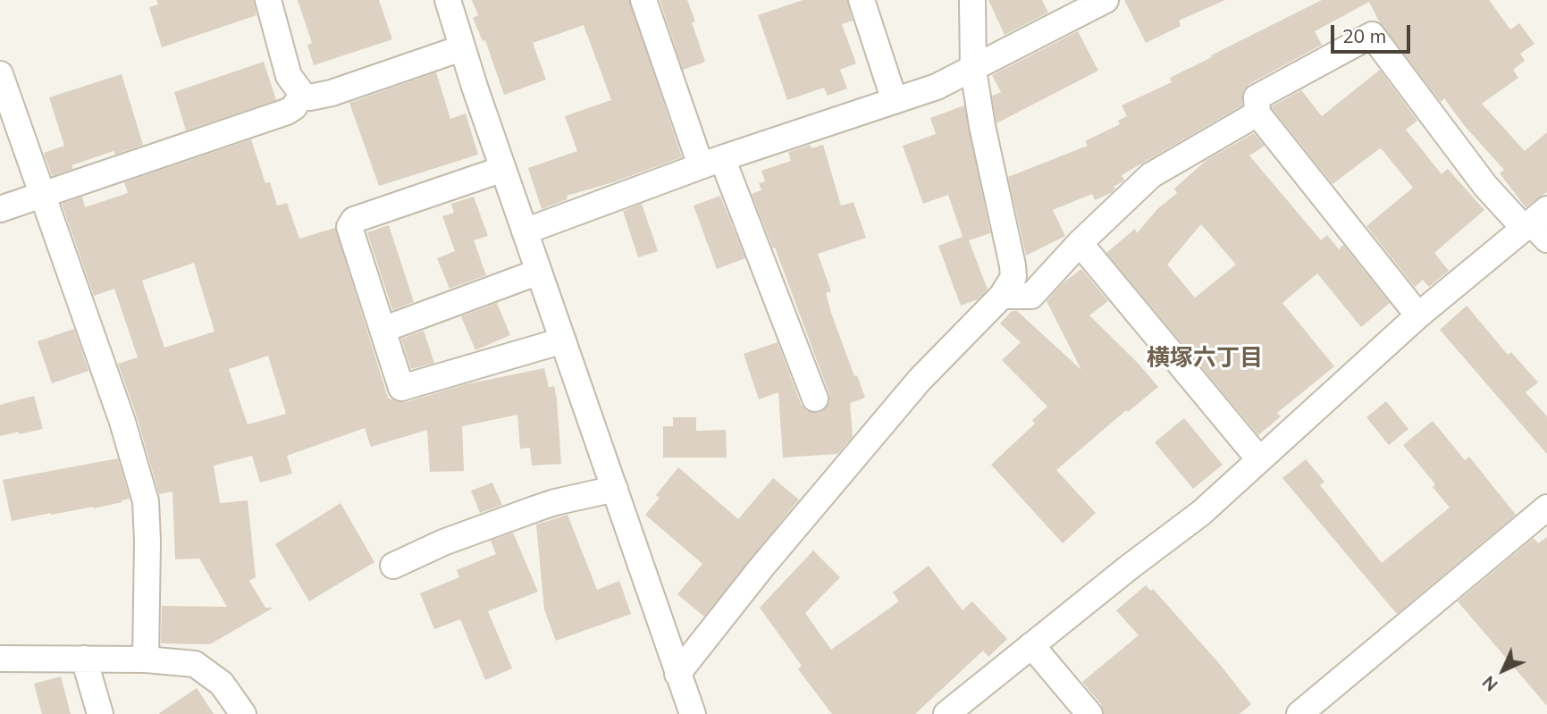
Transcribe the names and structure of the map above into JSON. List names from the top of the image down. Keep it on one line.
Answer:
{"districts":["横塚六丁目"],"scale_bar":"20 m","north":"bottom left"}
